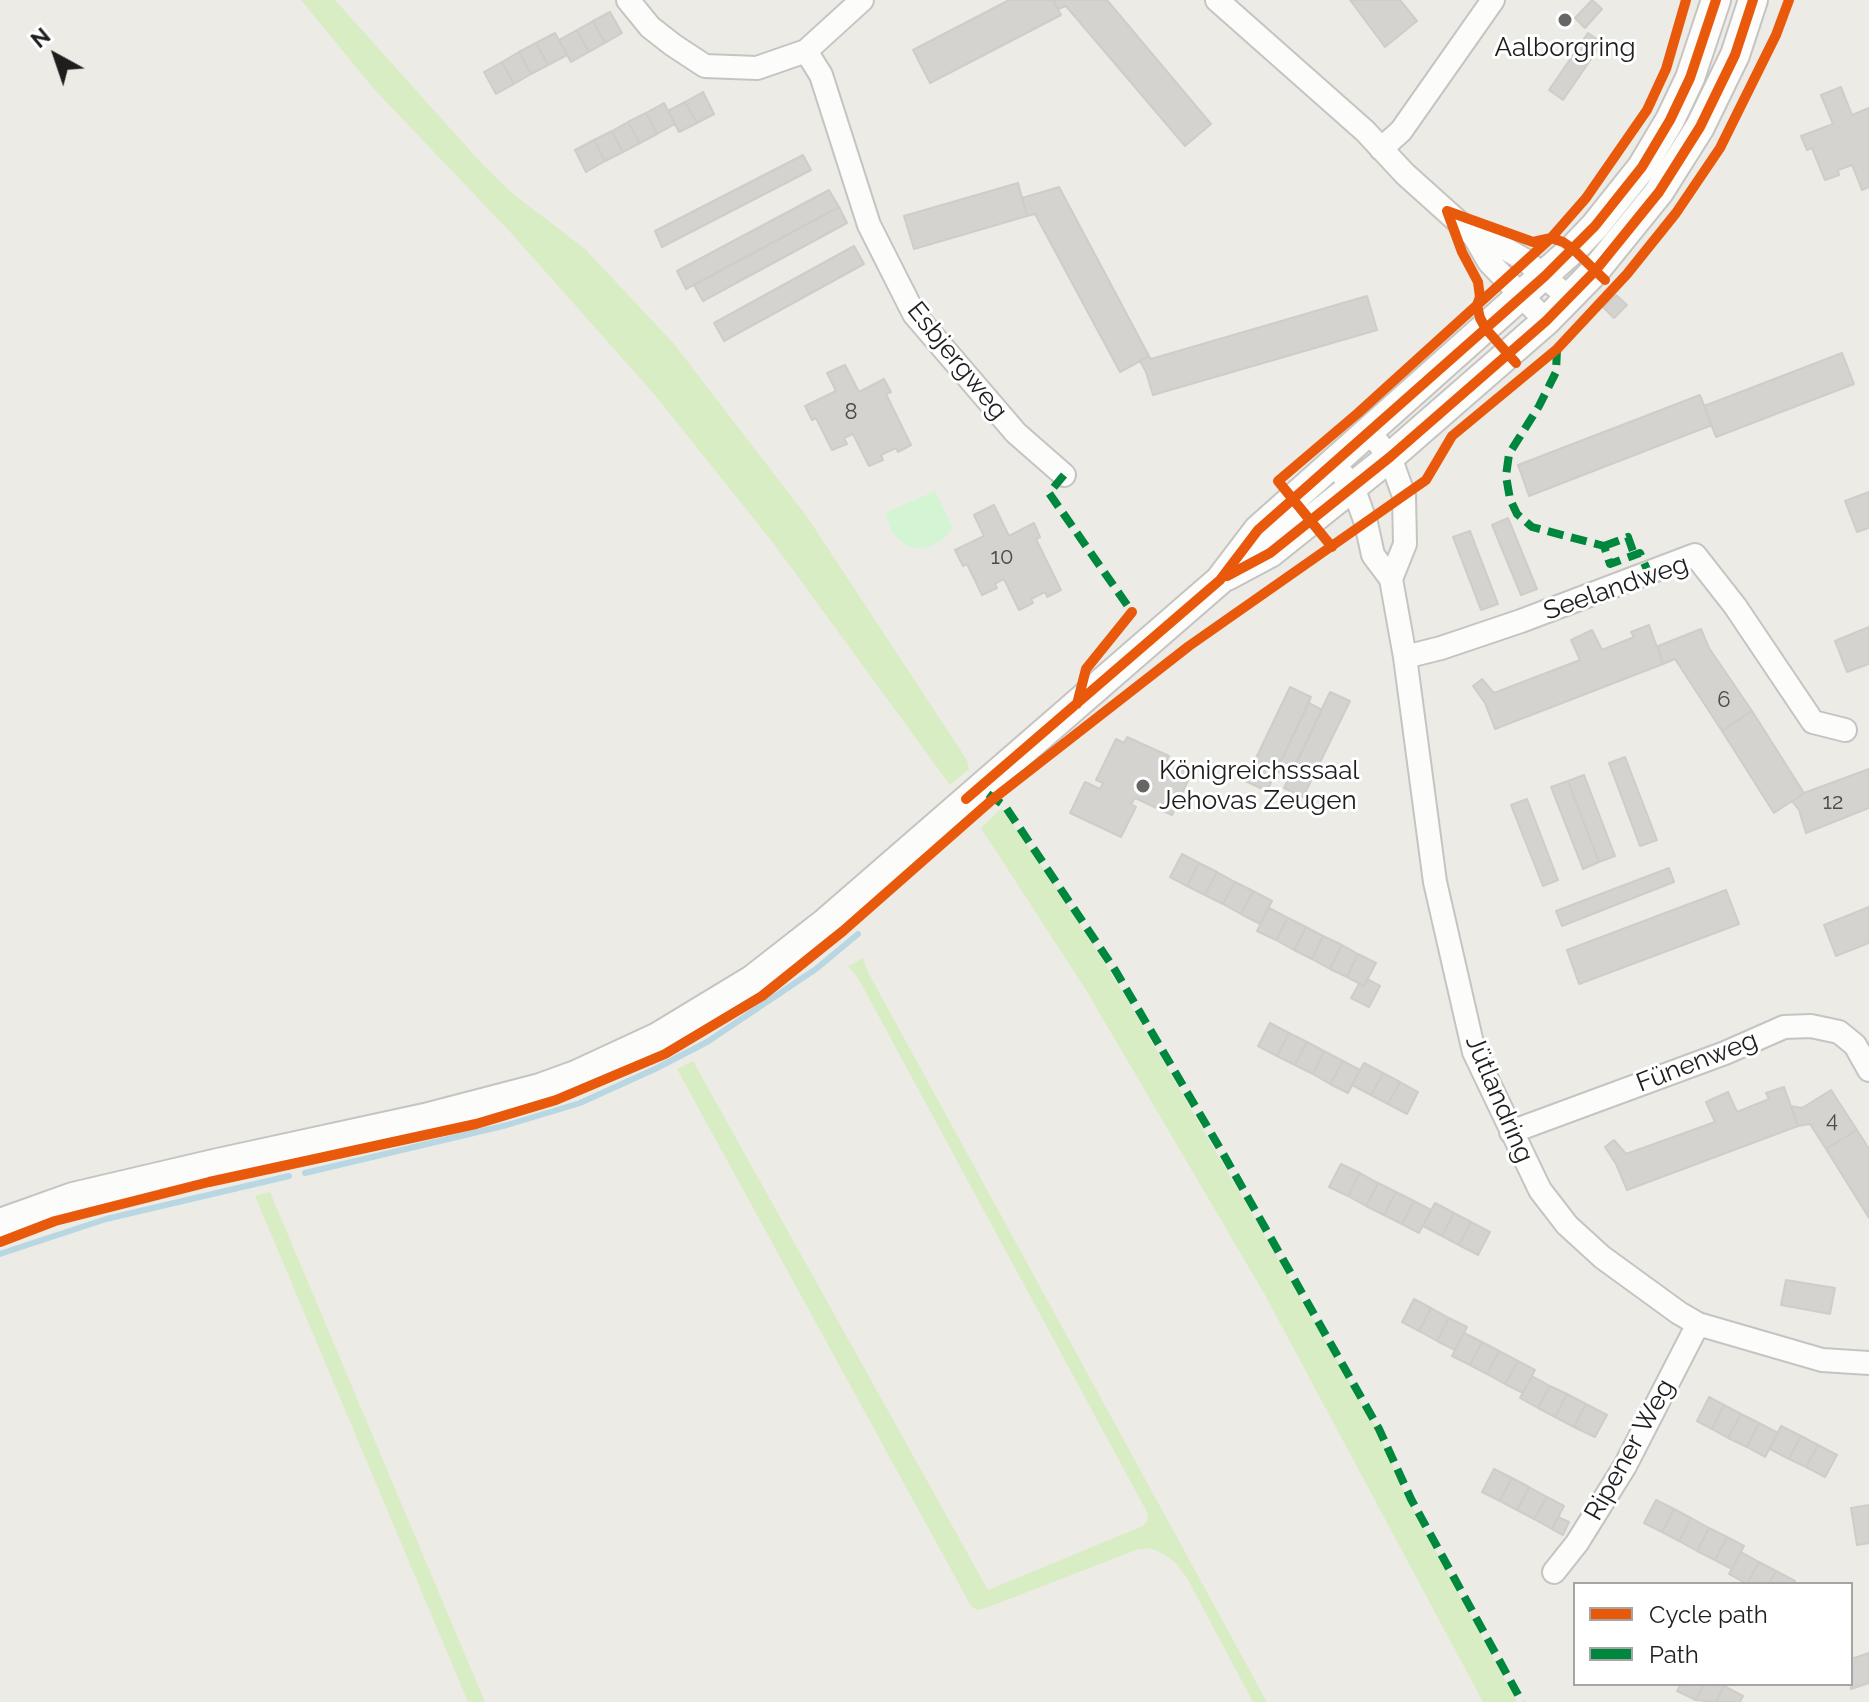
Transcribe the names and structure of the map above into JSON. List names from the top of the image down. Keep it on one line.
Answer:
{"streets":{"street":["Esbjergweg","Seelandweg","Fünenweg","Jütlandring","Ripener Weg"]},"crossings":[["Seelandweg","Jütlandring"],["Fünenweg","Jütlandring"],["Jütlandring","Ripener Weg"]],"places":["Aalborgring","Königreichsssaal Jehovas Zeugen"],"house_numbers":["8","10","6","12","4"],"legend":["Cycle path","Path"],"north":"top left"}
